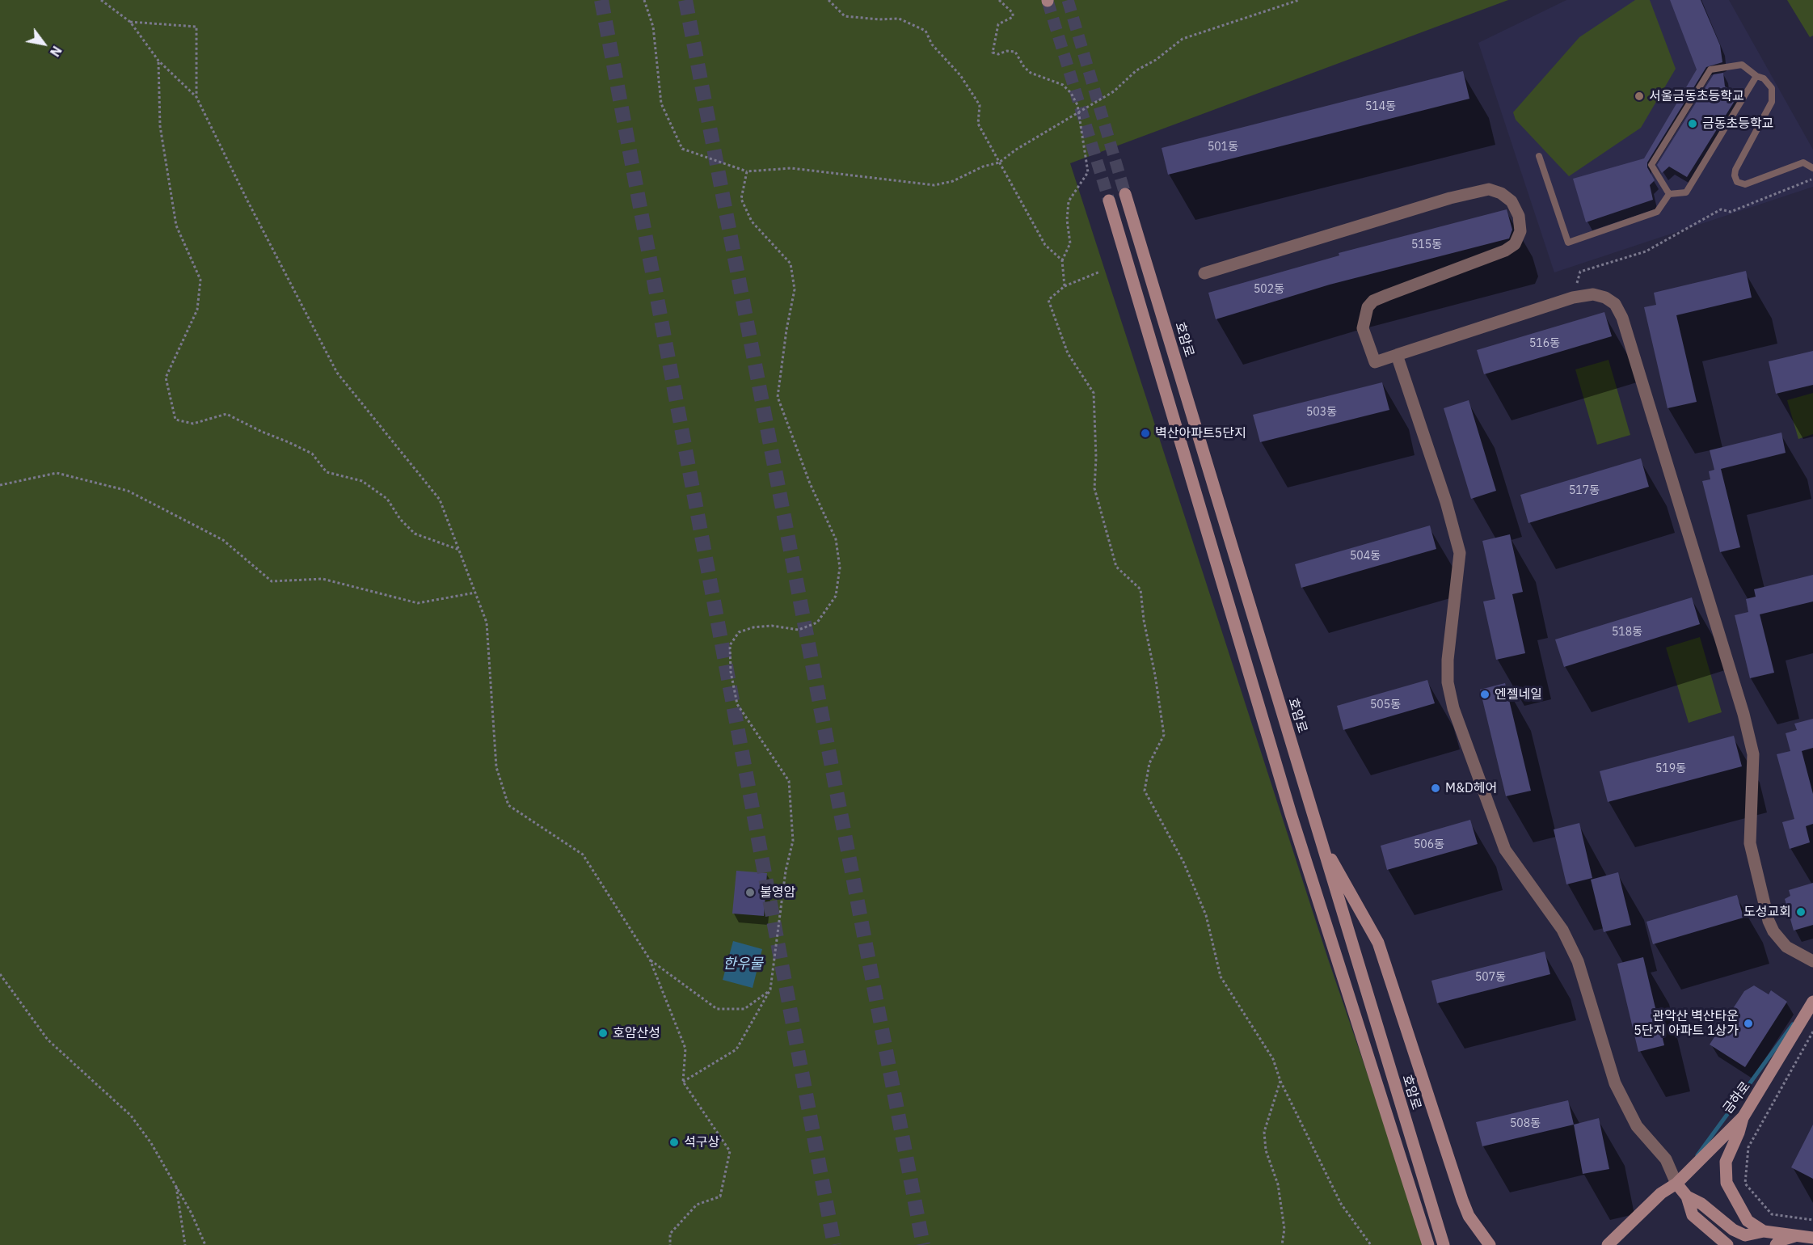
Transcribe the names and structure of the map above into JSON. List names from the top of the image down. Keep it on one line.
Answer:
{"streets":{"main road":["호암로","금하로"]},"water":["한우물"],"places":["서울금동초등학교","금동초등학교","벽산아파트5단지","엔젤네일","M&D헤어","불영암","도성교회","관악산 벽산타운 5단지 아파트 1상가","호암산성","석구상"],"house_numbers":["514동","501동","515동","502동","516동","503동","517동","504동","518동","505동","519동","506동","507동","508동"],"north":"bottom right"}
